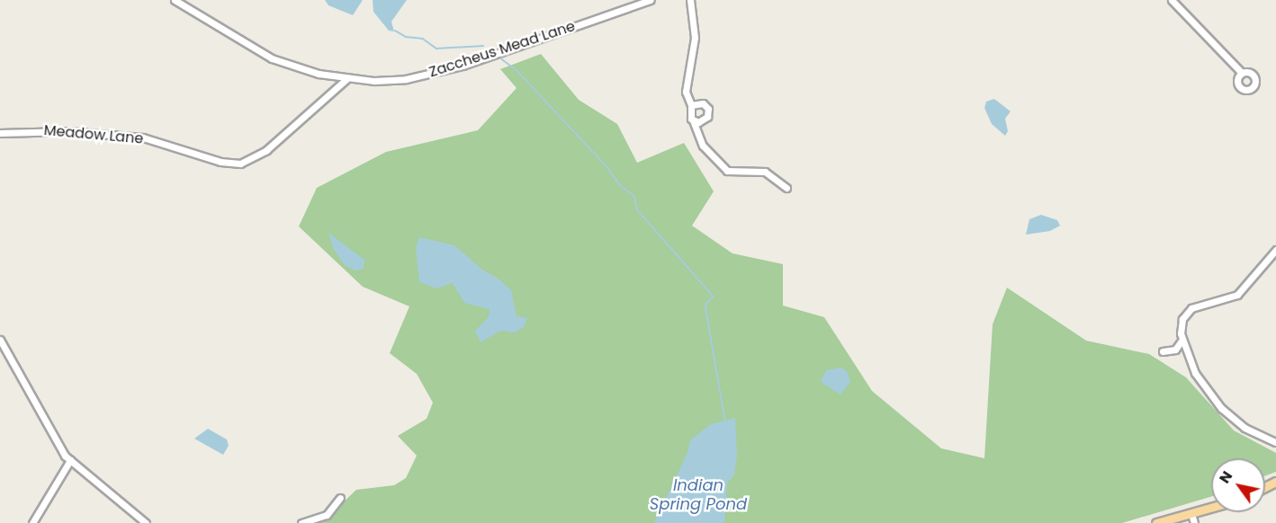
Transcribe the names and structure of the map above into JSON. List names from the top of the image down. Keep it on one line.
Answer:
{"streets":{"street":["Zaccheus Mead Lane","Meadow Lane"]},"crossings":[["Zaccheus Mead Lane","Meadow Lane"]],"water":["Indian Spring Pond"],"north":"top left"}
